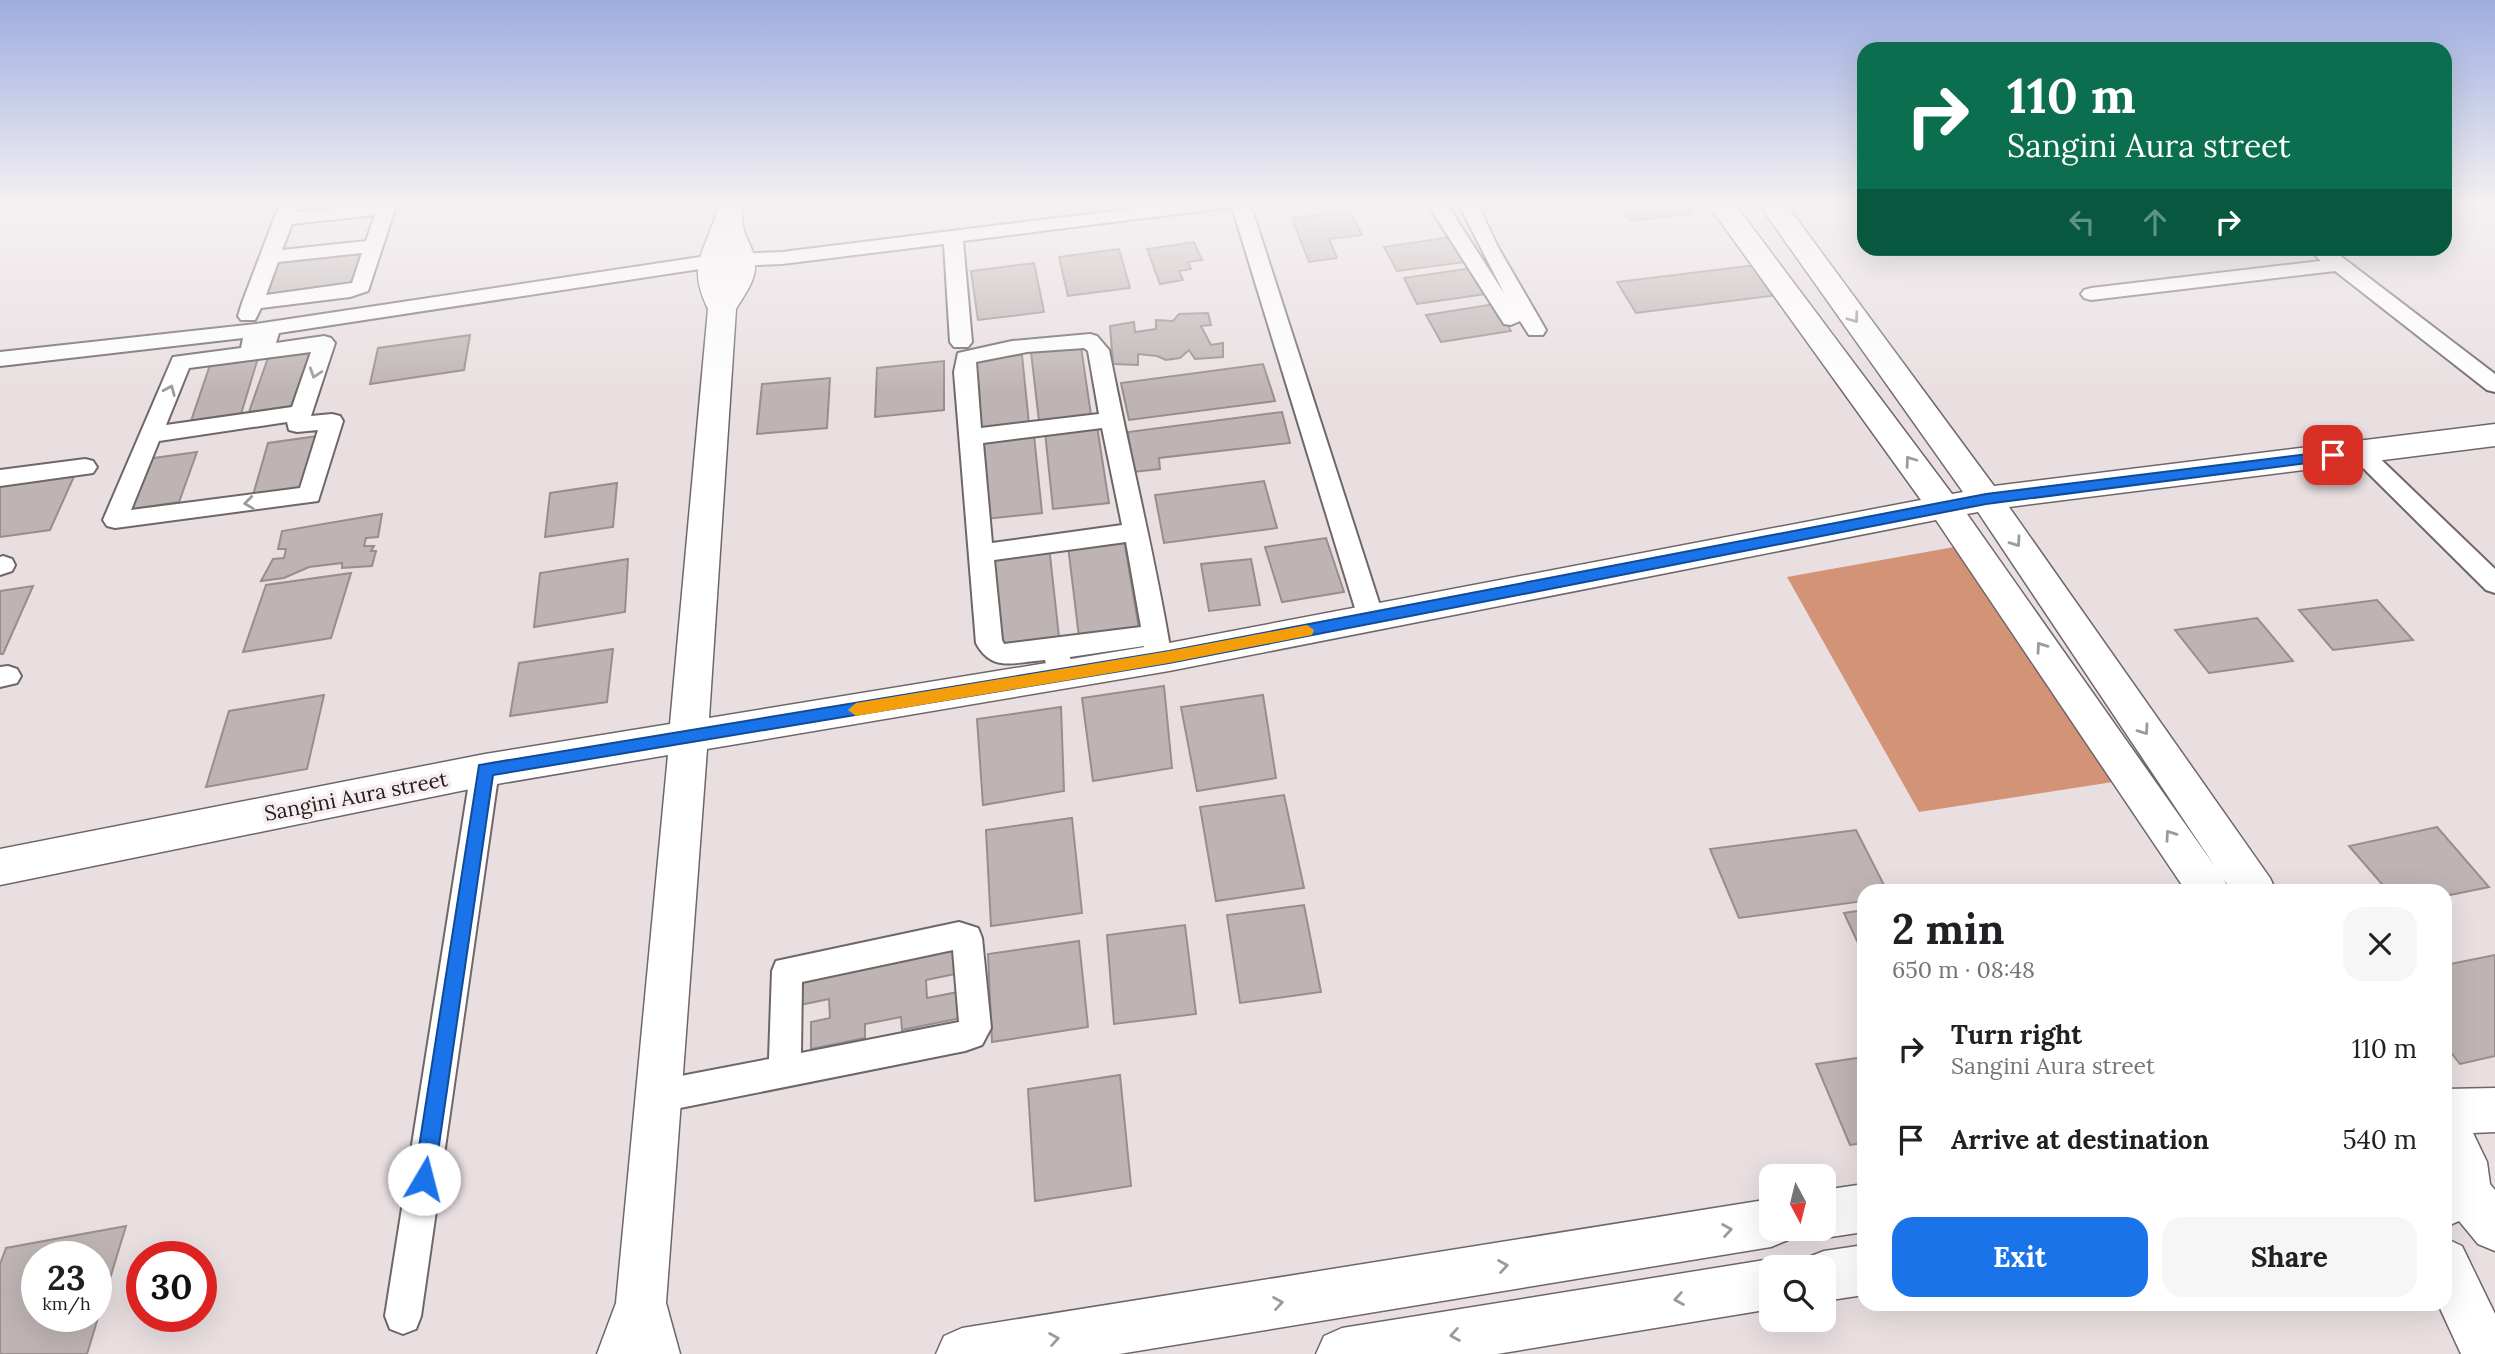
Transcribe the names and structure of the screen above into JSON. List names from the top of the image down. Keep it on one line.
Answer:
{"streets":{"street":["Sangini Aura street"]},"north":"bottom","page":{"turn":["110 m","Sangini Aura street"],"heading":["2 min","650 m · 08:48"],"list":[{"name":"Turn right","note":"Sangini Aura street","value":"110 m"},{"name":"Arrive at destination","value":"540 m"}],"buttons":["Exit","Share"],"speed":"23 km/h","limit":"30"}}
